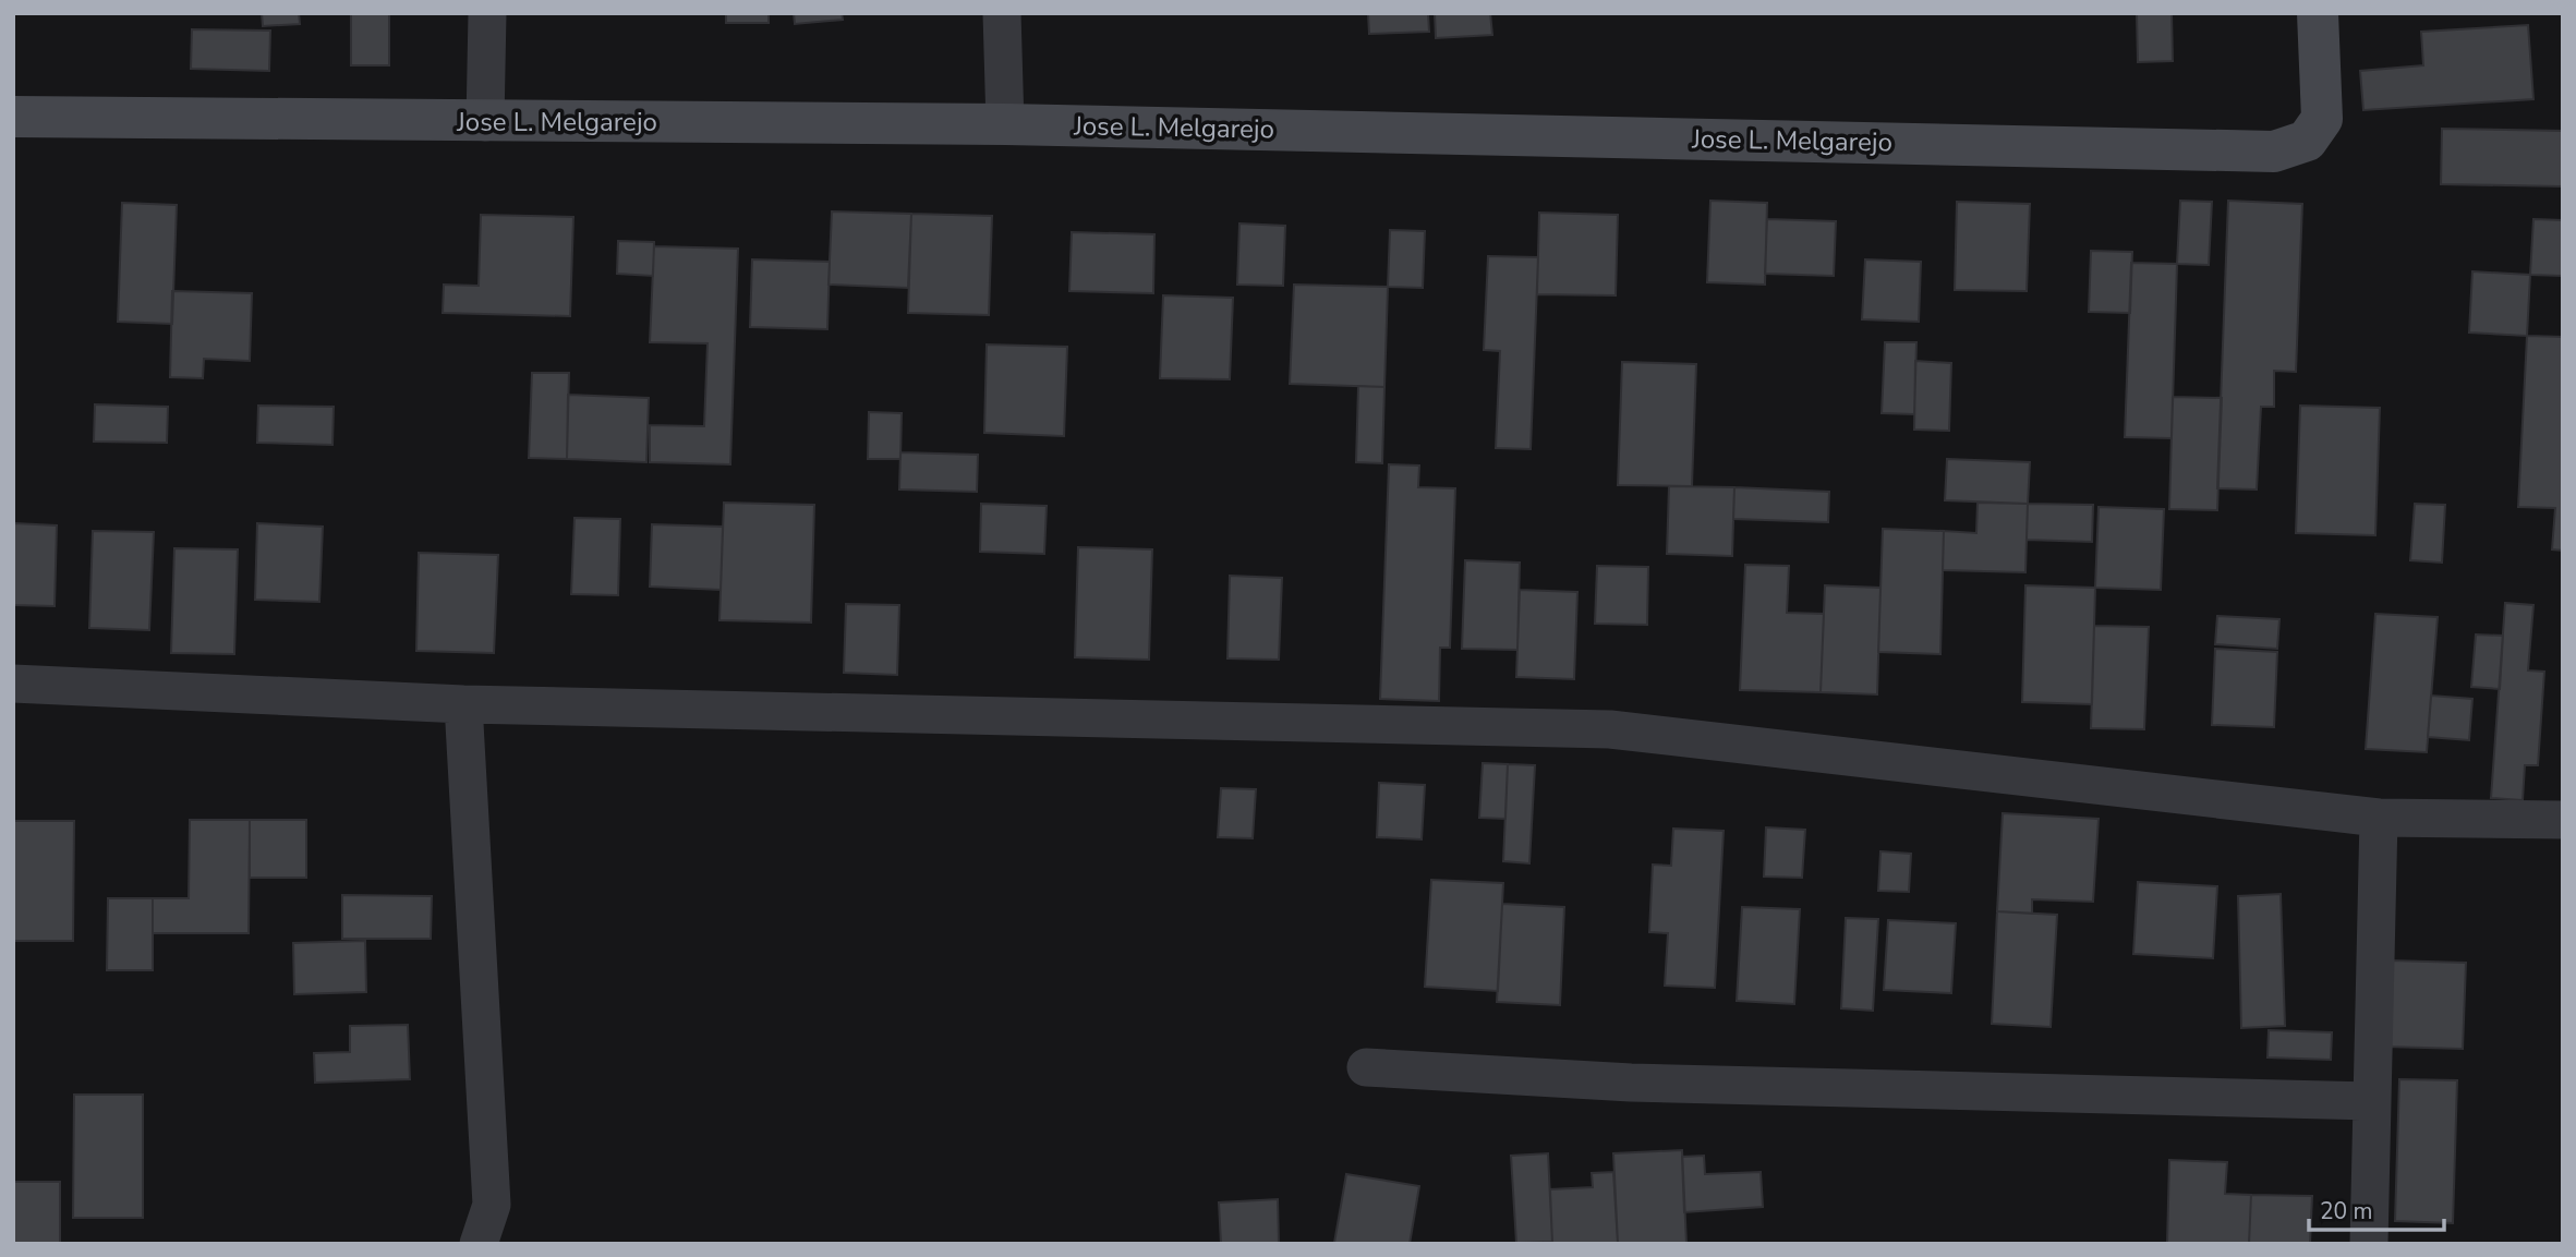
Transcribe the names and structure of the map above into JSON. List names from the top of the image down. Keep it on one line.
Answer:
{"streets":{"street":["Jose L. Melgarejo"]},"scale_bar":"20 m"}
